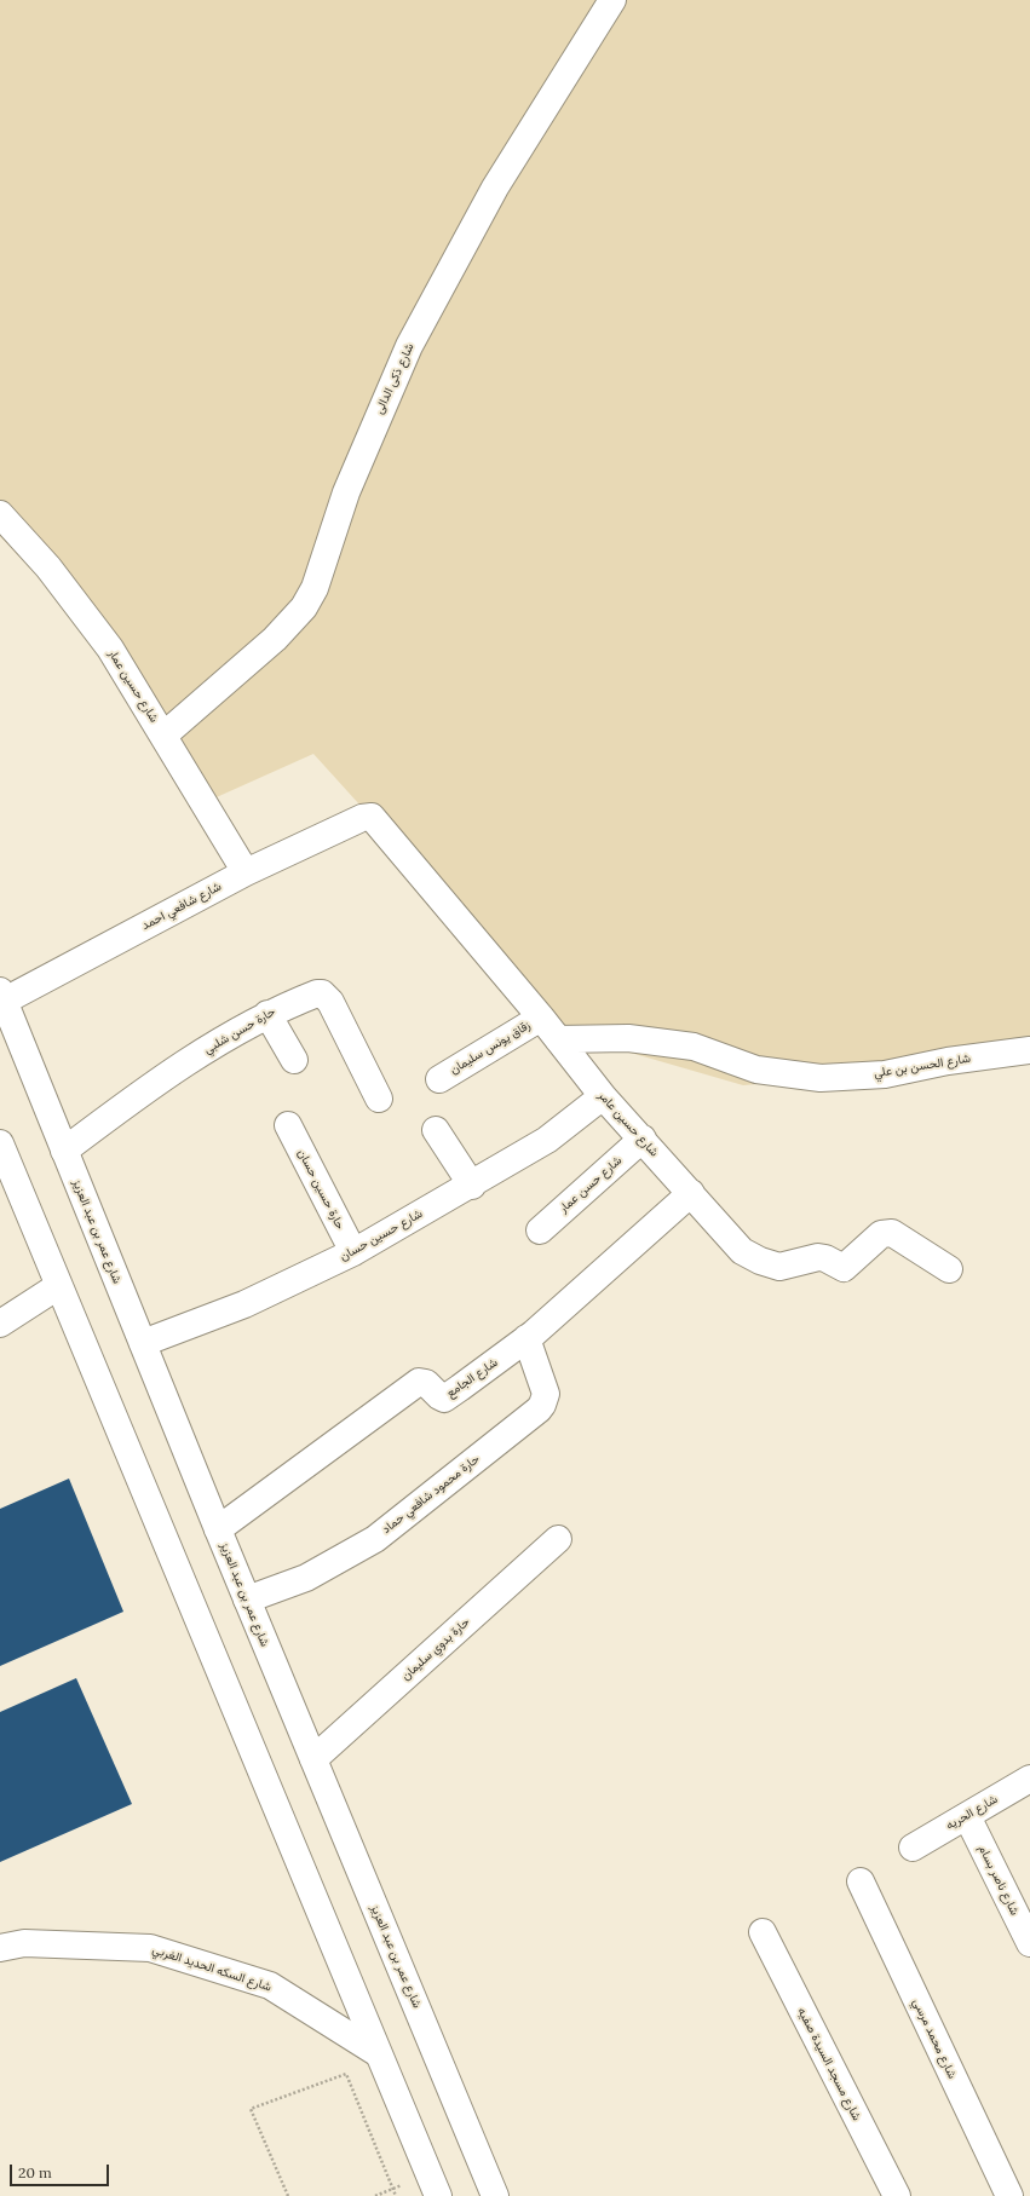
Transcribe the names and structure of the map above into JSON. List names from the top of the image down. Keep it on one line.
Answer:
{"streets":{"street":["شارع ذكى الدالى","شارع حسين عمار","شارع شافعي احمد","حارة حسن شلبي","زقاق يونس سليمان","شارع الحسن بن علي","شارع حسين عامر","شارع حسن عمار","حارة حسين حسان","شارع عمر بن عبد العزيز","شارع حسين حسان","شارع الجامع","حارة محمود شافعي حماد","حارة بدوي سليمان","شارع الحريه","شارع ناصر بسام","شارع السكه الحديد الغربي","شارع محمد مرسي","شارع مسجد السيدة صفيه"]},"crossings":[["شارع ذكى الدالى","شارع حسين عمار"],["شارع حسين عمار","شارع شافعي احمد"],["شارع شافعي احمد","شارع حسين عامر"],["شارع شافعي احمد","شارع عمر بن عبد العزيز"],["حارة حسن شلبي","شارع عمر بن عبد العزيز"],["زقاق يونس سليمان","شارع حسين عامر"],["شارع الحسن بن علي","شارع حسين عامر"],["شارع حسين عامر","شارع حسن عمار"],["شارع حسين عامر","شارع حسين حسان"],["شارع حسين عامر","شارع الجامع"],["حارة حسين حسان","شارع حسين حسان"],["شارع عمر بن عبد العزيز","شارع حسين حسان"],["شارع عمر بن عبد العزيز","شارع الجامع"],["شارع عمر بن عبد العزيز","حارة محمود شافعي حماد"],["شارع عمر بن عبد العزيز","حارة بدوي سليمان"],["شارع الجامع","حارة محمود شافعي حماد"],["شارع الحريه","شارع ناصر بسام"]],"scale_bar":"20 m"}
